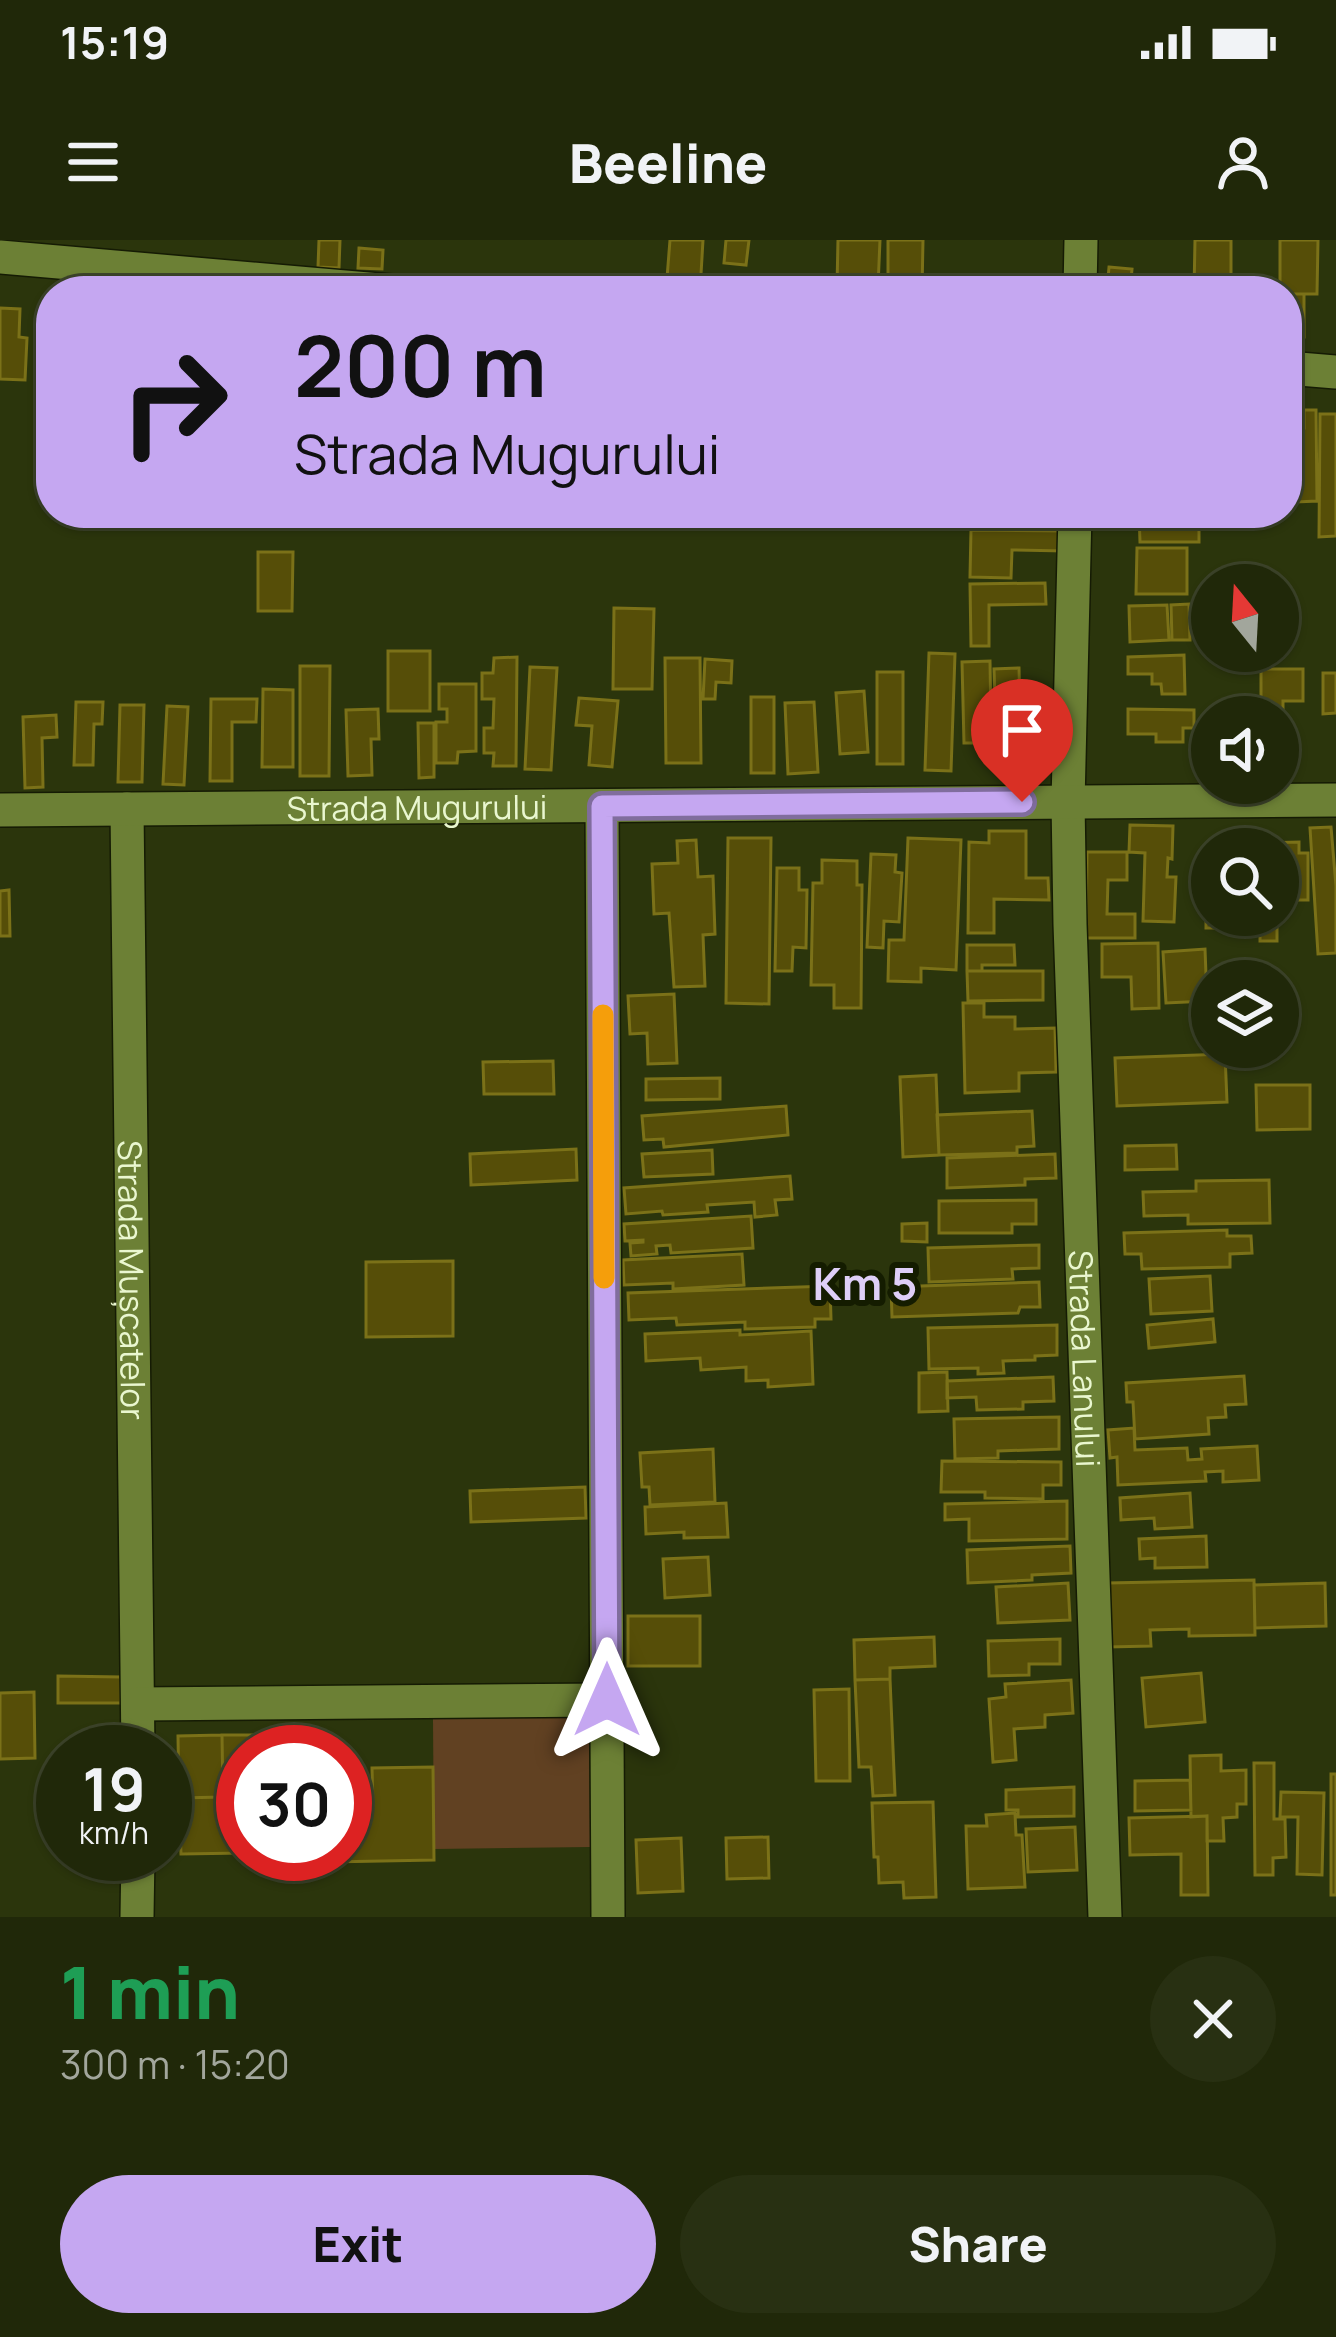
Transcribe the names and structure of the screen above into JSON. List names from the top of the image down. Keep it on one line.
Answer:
{"streets":{"street":["Strada Mugurului","Strada Mușcatelor","Strada Lanului"]},"crossings":[["Strada Mugurului","Strada Mușcatelor"],["Strada Mugurului","Strada Lanului"]],"districts":["Km 5"],"north":"top","page":{"status":"15:19","header":"Beeline","turn":["200 m","Strada Mugurului"],"speed":"19 km/h","limit":"30","heading":["1 min","300 m · 15:20"],"buttons":["Exit","Share"]}}
